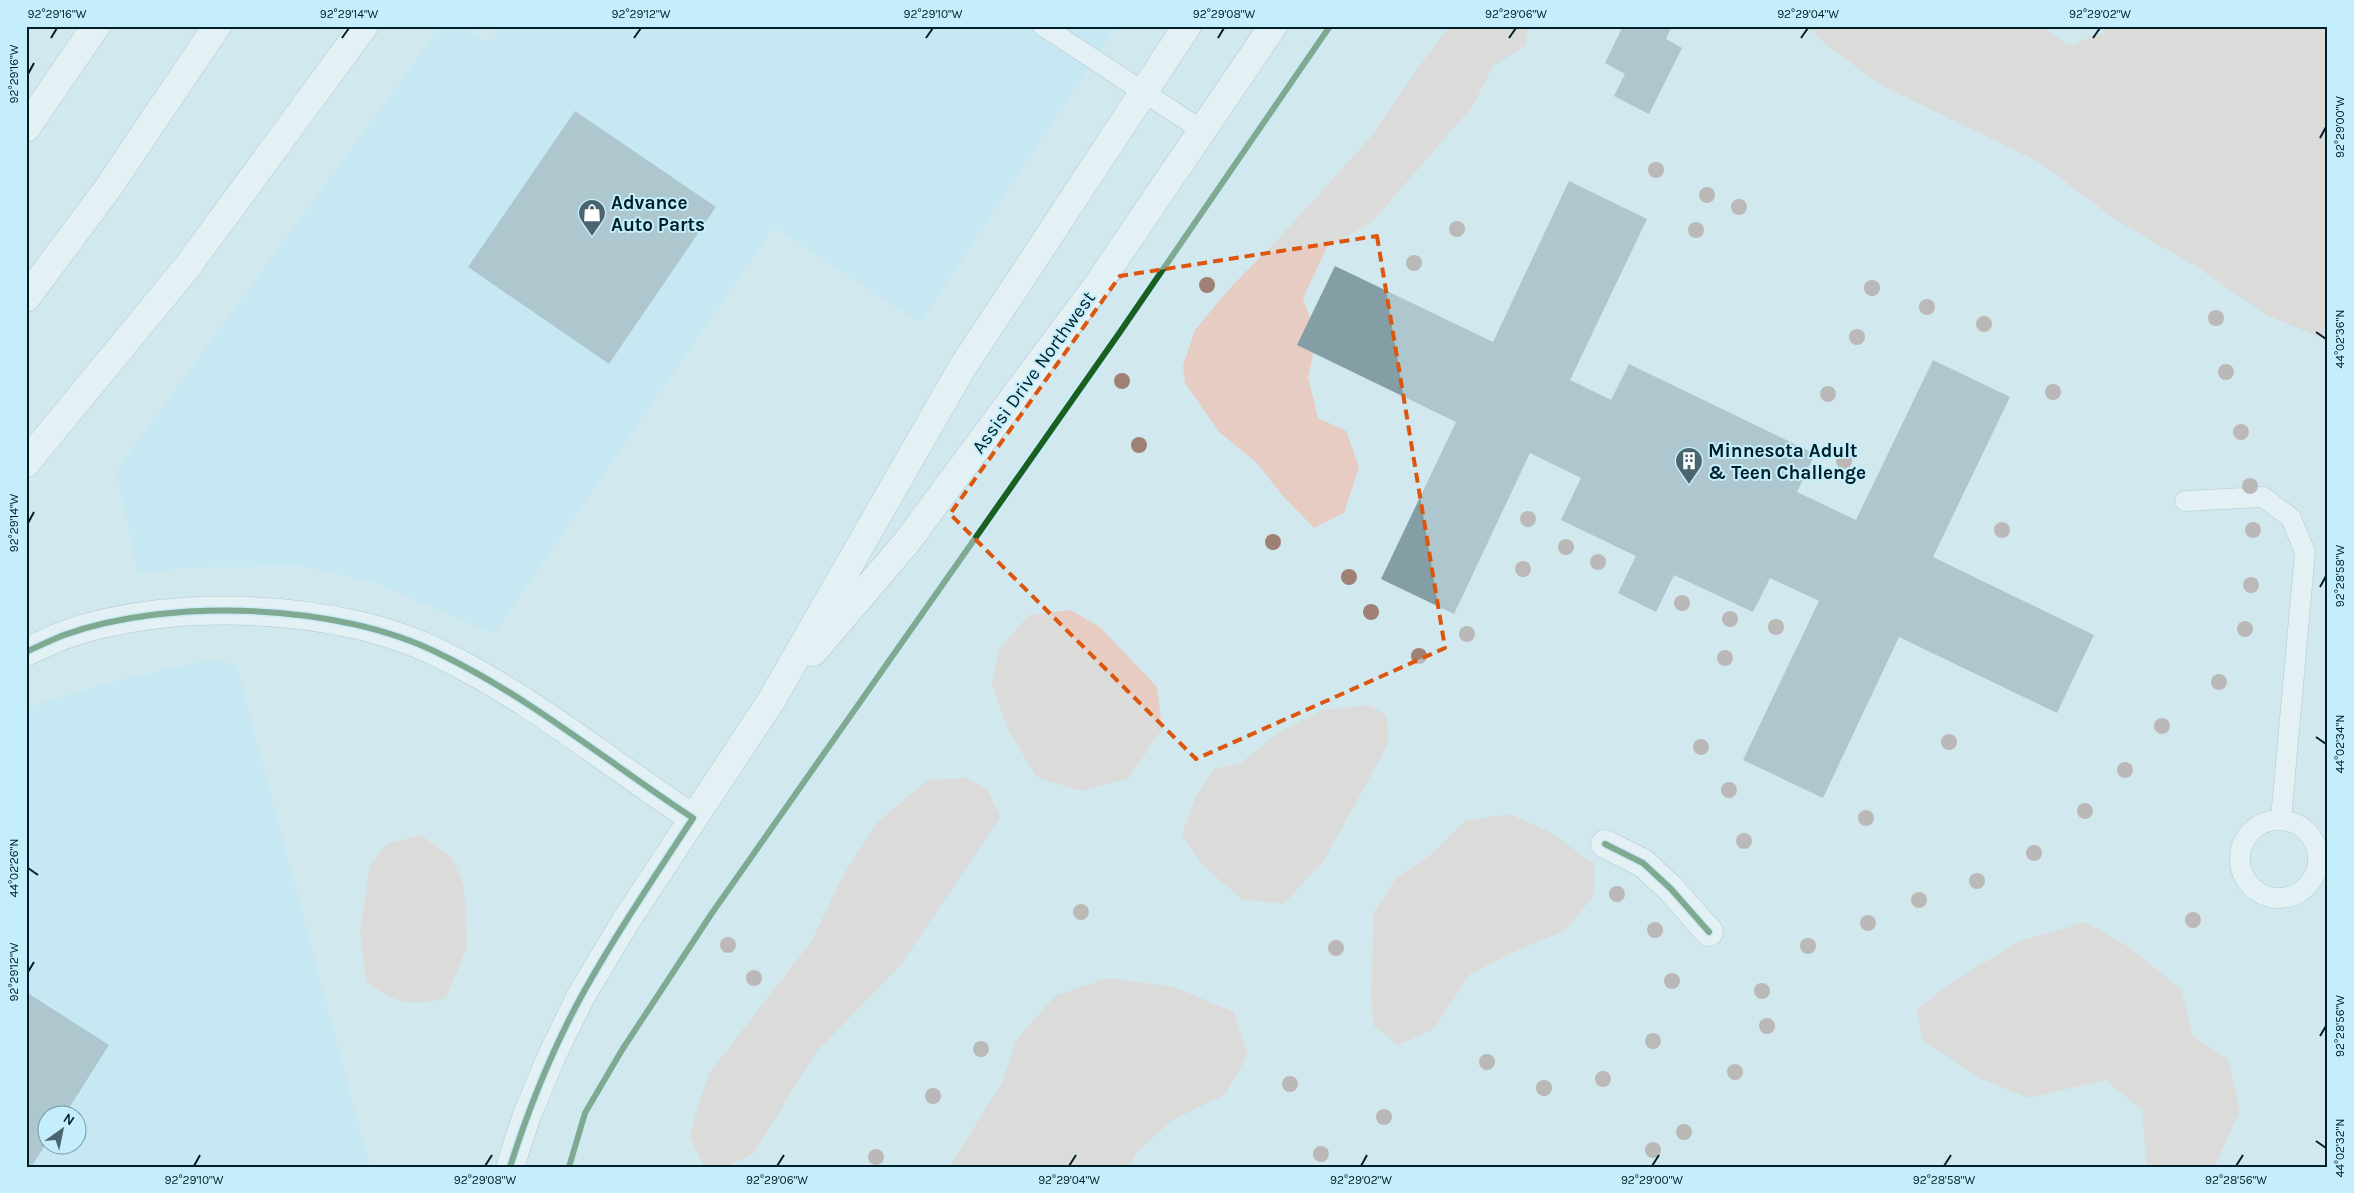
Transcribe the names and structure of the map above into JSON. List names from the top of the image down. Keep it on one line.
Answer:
{"streets":{"main road":["Assisi Drive Northwest"]},"places":{"shop":["Advance Auto Parts"],"building":["Minnesota Adult & Teen Challenge"]},"north":"top right","coordinates":["92°29'16\"W","92°29'14\"W","92°29'12\"W","92°29'10\"W","92°29'08\"W","92°29'06\"W","92°29'04\"W","92°29'02\"W","92°29'00\"W","44°02'36\"N","92°28'58\"W","44°02'34\"N","44°02'26\"N","92°28'56\"W","44°02'32\"N"]}
